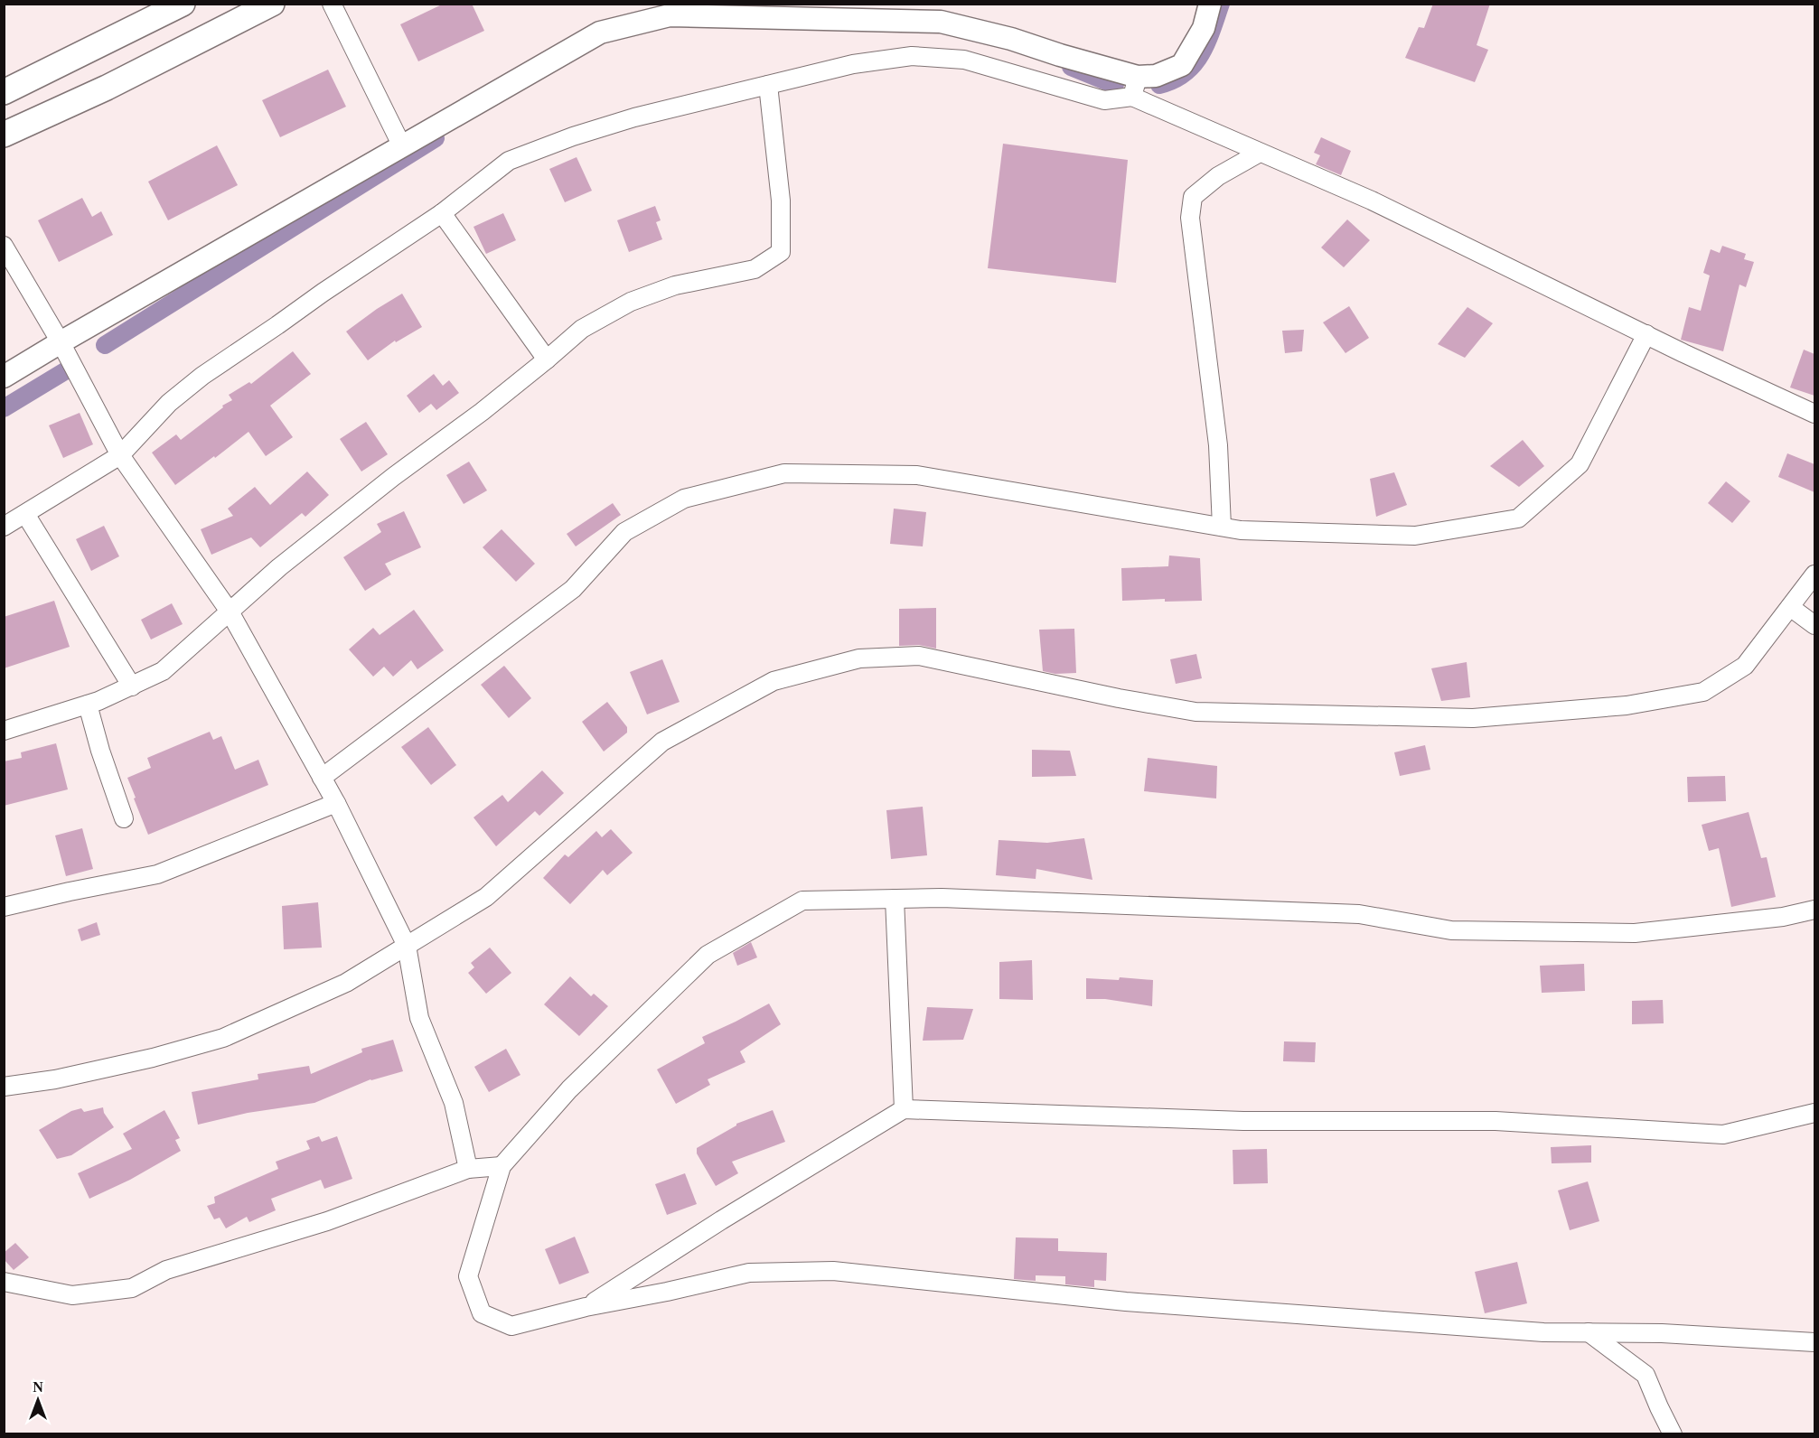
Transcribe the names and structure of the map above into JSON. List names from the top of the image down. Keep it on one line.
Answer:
{"north":"top"}
